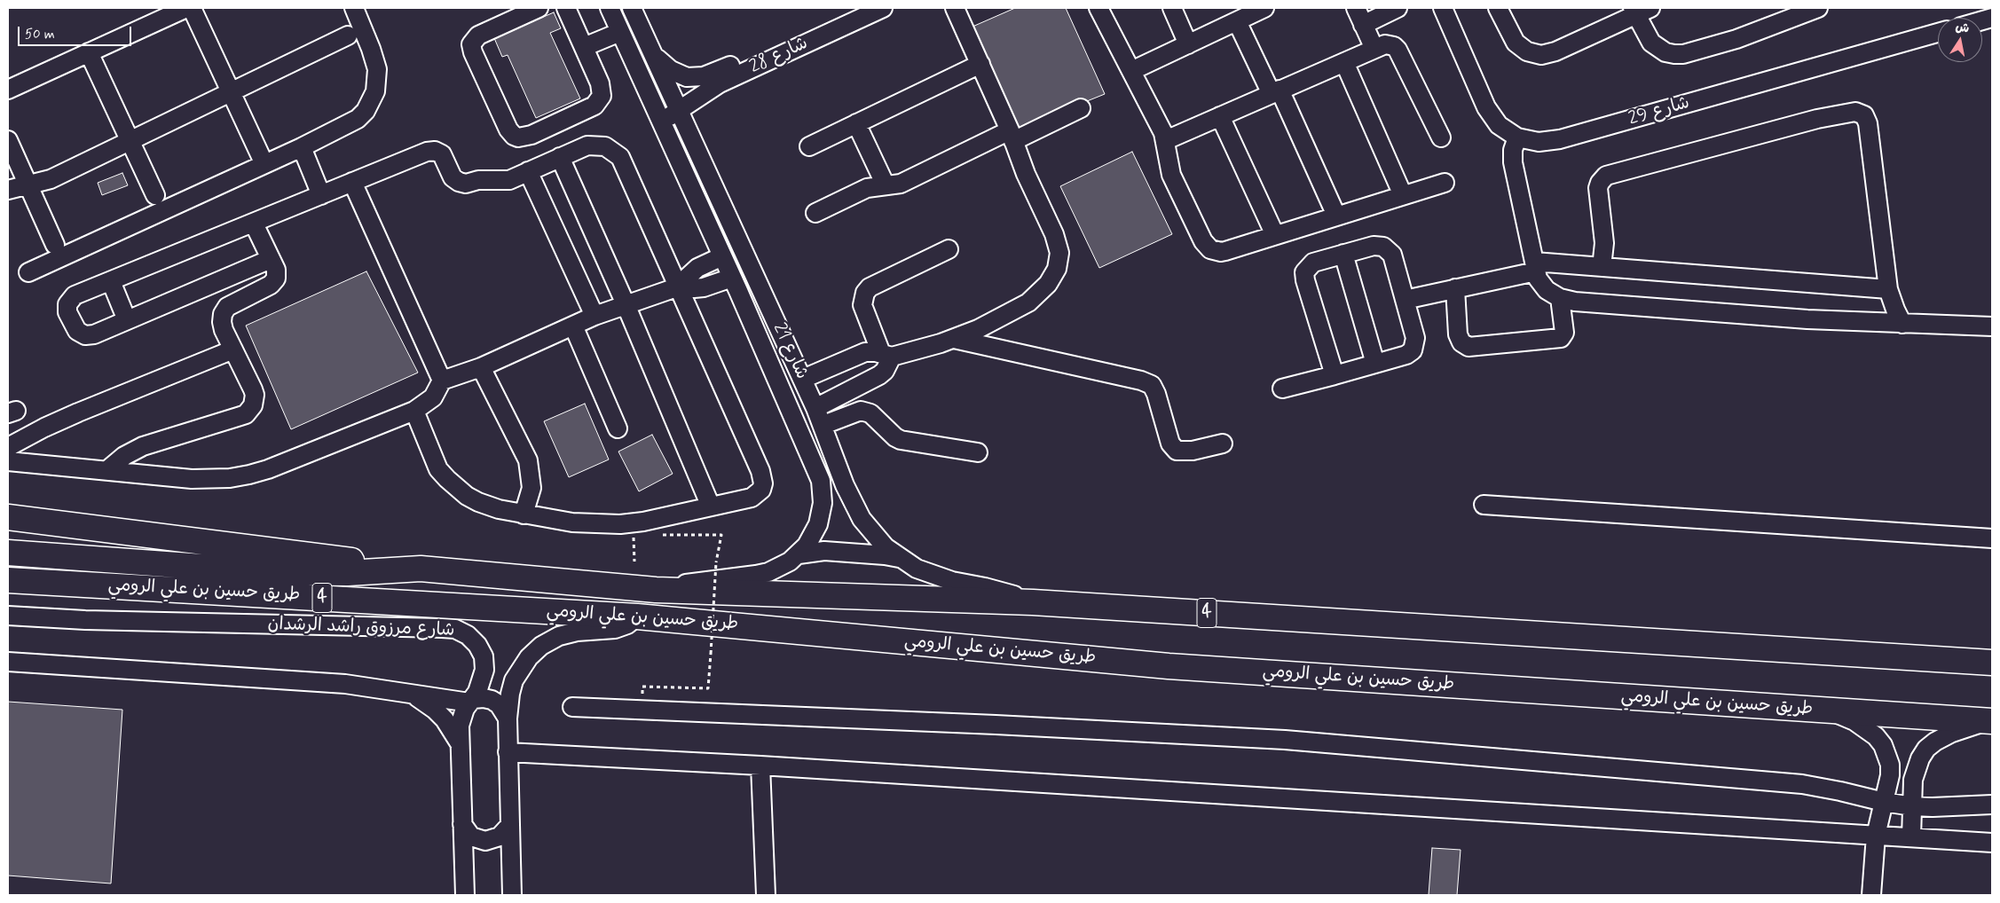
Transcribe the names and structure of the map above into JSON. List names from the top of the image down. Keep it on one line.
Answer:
{"streets":{"highway":["طريق حسين بن علي الرومي","4"],"street":["شارع 28","شارع 29","شارع 21","شارع مرزوق راشد الرشدان"]},"crossings":[["شارع 28","شارع 21"],["شارع 21","طريق حسين بن علي الرومي"]],"scale_bar":"50 m","north":"top"}
